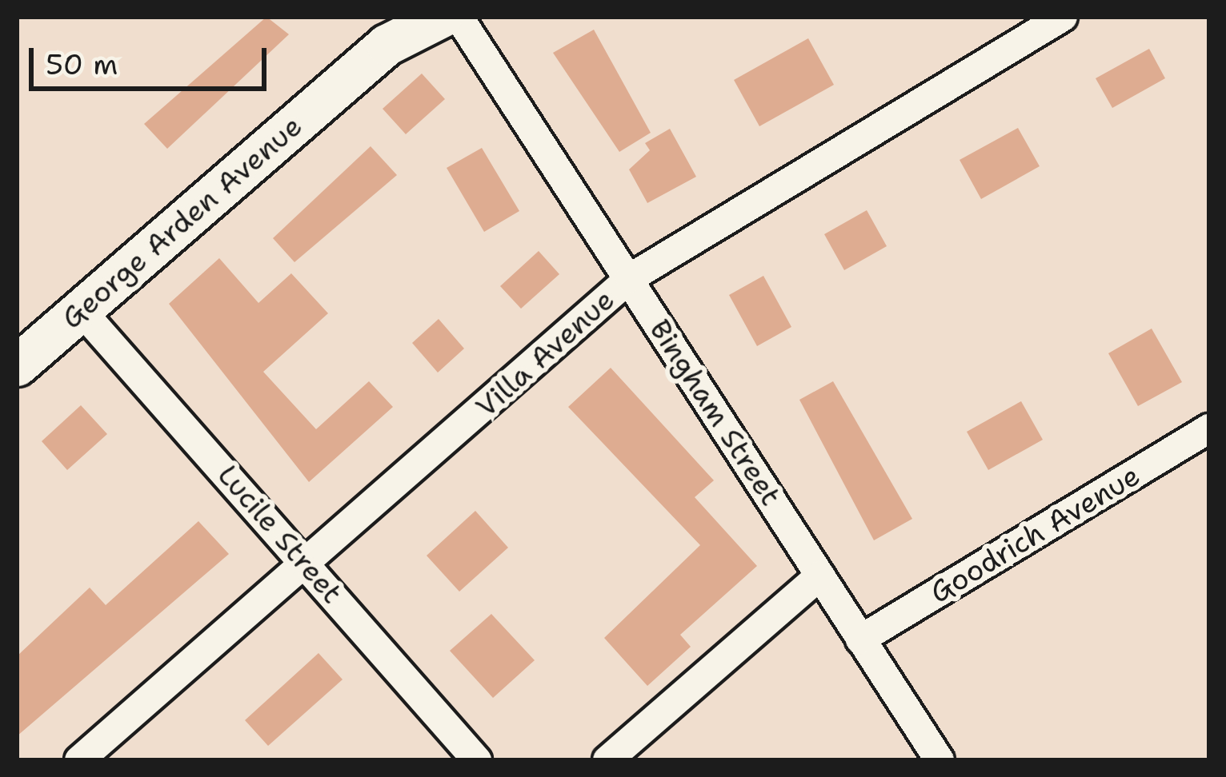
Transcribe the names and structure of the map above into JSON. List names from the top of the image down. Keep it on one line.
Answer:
{"streets":{"street":["George Arden Avenue","Villa Avenue","Bingham Street","Lucile Street","Goodrich Avenue"]},"crossings":[["George Arden Avenue","Lucile Street"],["Villa Avenue","Bingham Street"],["Villa Avenue","Lucile Street"],["Bingham Street","Goodrich Avenue"]],"scale_bar":"50 m"}
